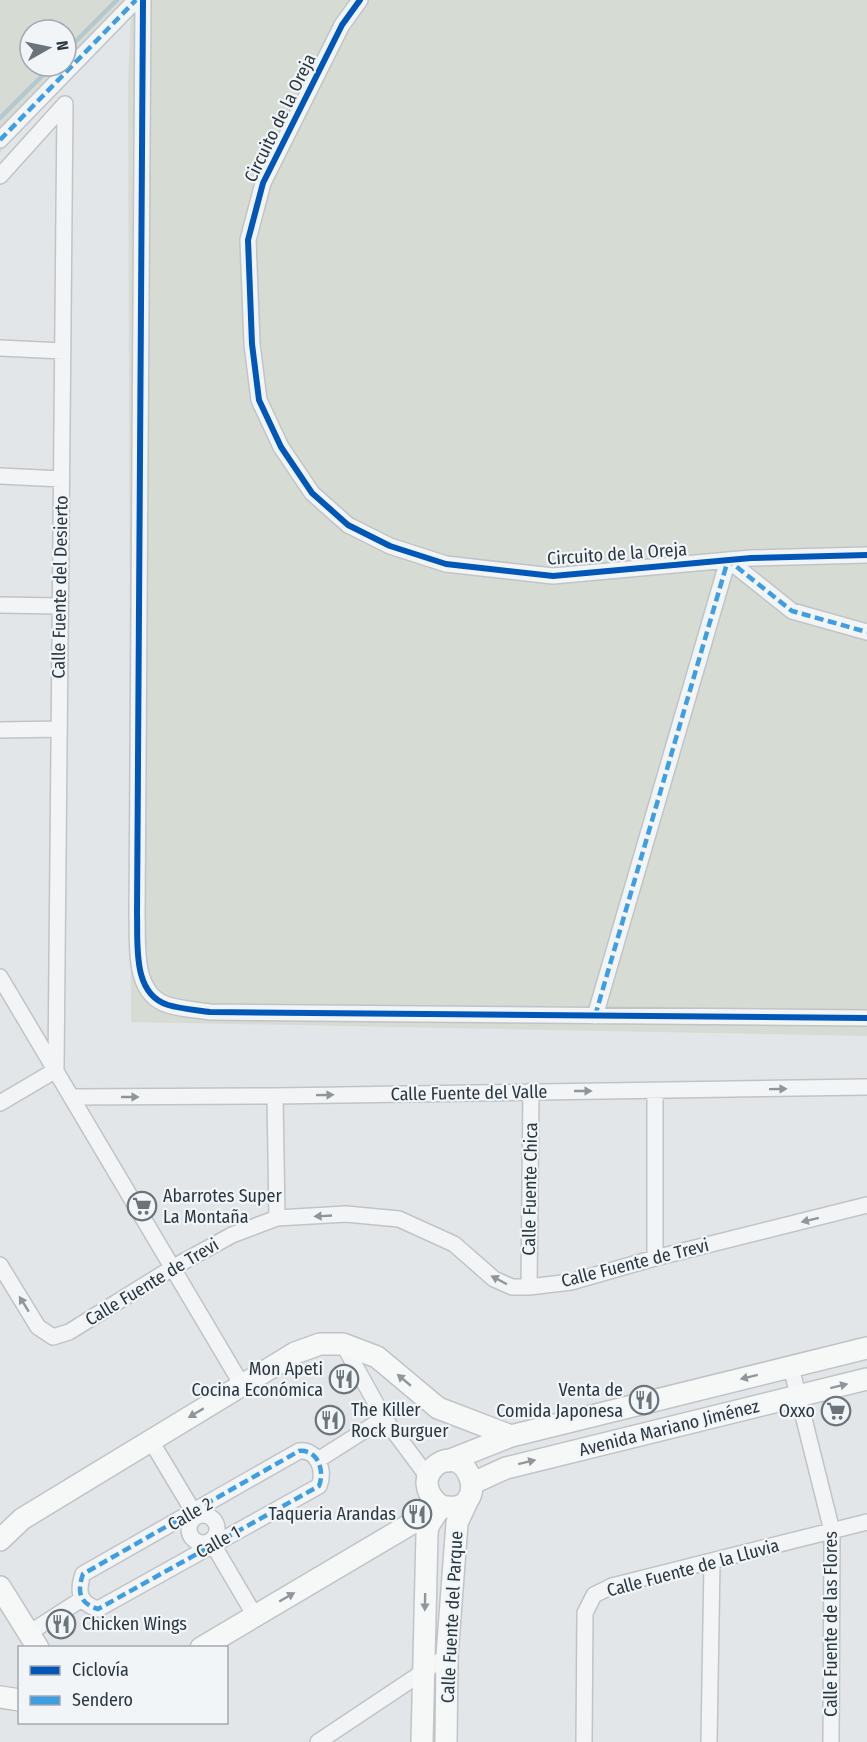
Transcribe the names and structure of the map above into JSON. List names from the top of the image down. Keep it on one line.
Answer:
{"streets":{"street":["Circuito de la Oreja","Calle Fuente del Desierto","Calle Fuente del Valle","Calle Fuente Chica","Calle Fuente de Trevi","Avenida Mariano Jiménez","Calle 2","Calle 1","Calle Fuente de la Lluvia","Calle Fuente del Parque","Calle Fuente de las Flores"]},"crossings":[["Calle Fuente del Valle","Calle Fuente Chica"],["Calle Fuente Chica","Calle Fuente de Trevi"],["Avenida Mariano Jiménez","Calle Fuente del Parque"],["Avenida Mariano Jiménez","Calle Fuente de las Flores"],["Calle 2","Calle 1"],["Calle Fuente de la Lluvia","Calle Fuente de las Flores"]],"one_way":["Calle Fuente de Trevi"],"places":{"supermarket":["Abarrotes Super La Montaña","Oxxo"],"restaurant":["Mon Apeti Cocina Económica","Venta de Comida Japonesa","The Killer Rock Burguer","Taqueria Arandas","Chicken Wings"]},"legend":["Ciclovía","Sendero"],"north":"right"}
